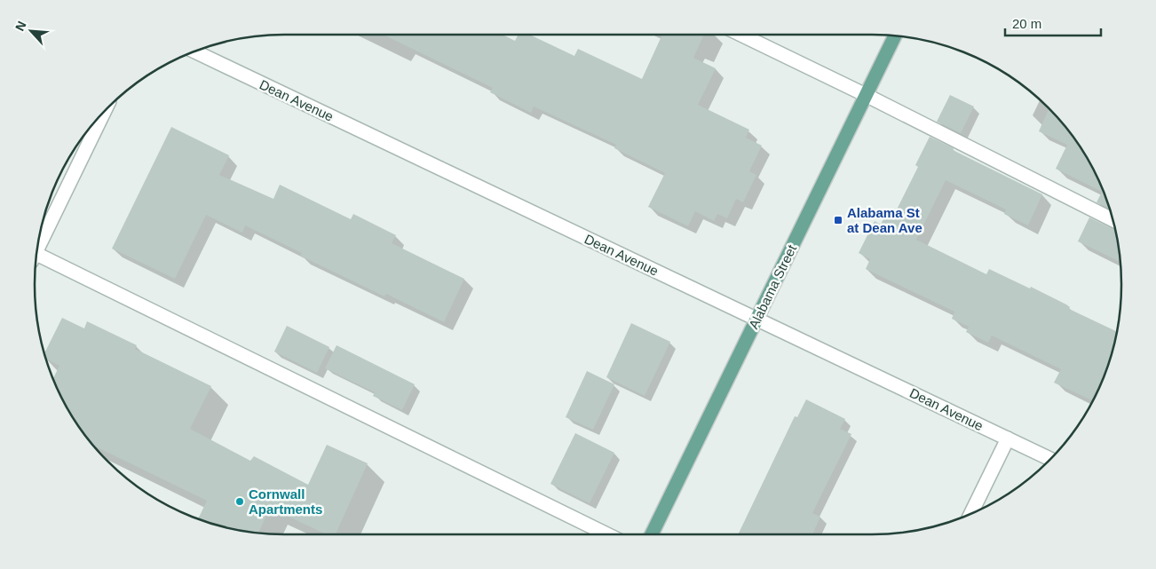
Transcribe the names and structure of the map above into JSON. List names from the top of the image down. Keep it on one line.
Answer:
{"streets":{"main road":["Alabama Street"],"street":["Dean Avenue"]},"crossings":[["Dean Avenue","Alabama Street"]],"places":{"transit":["Alabama St at Dean Ave"],"other":["Cornwall Apartments"]},"scale_bar":"20 m","north":"top left"}
